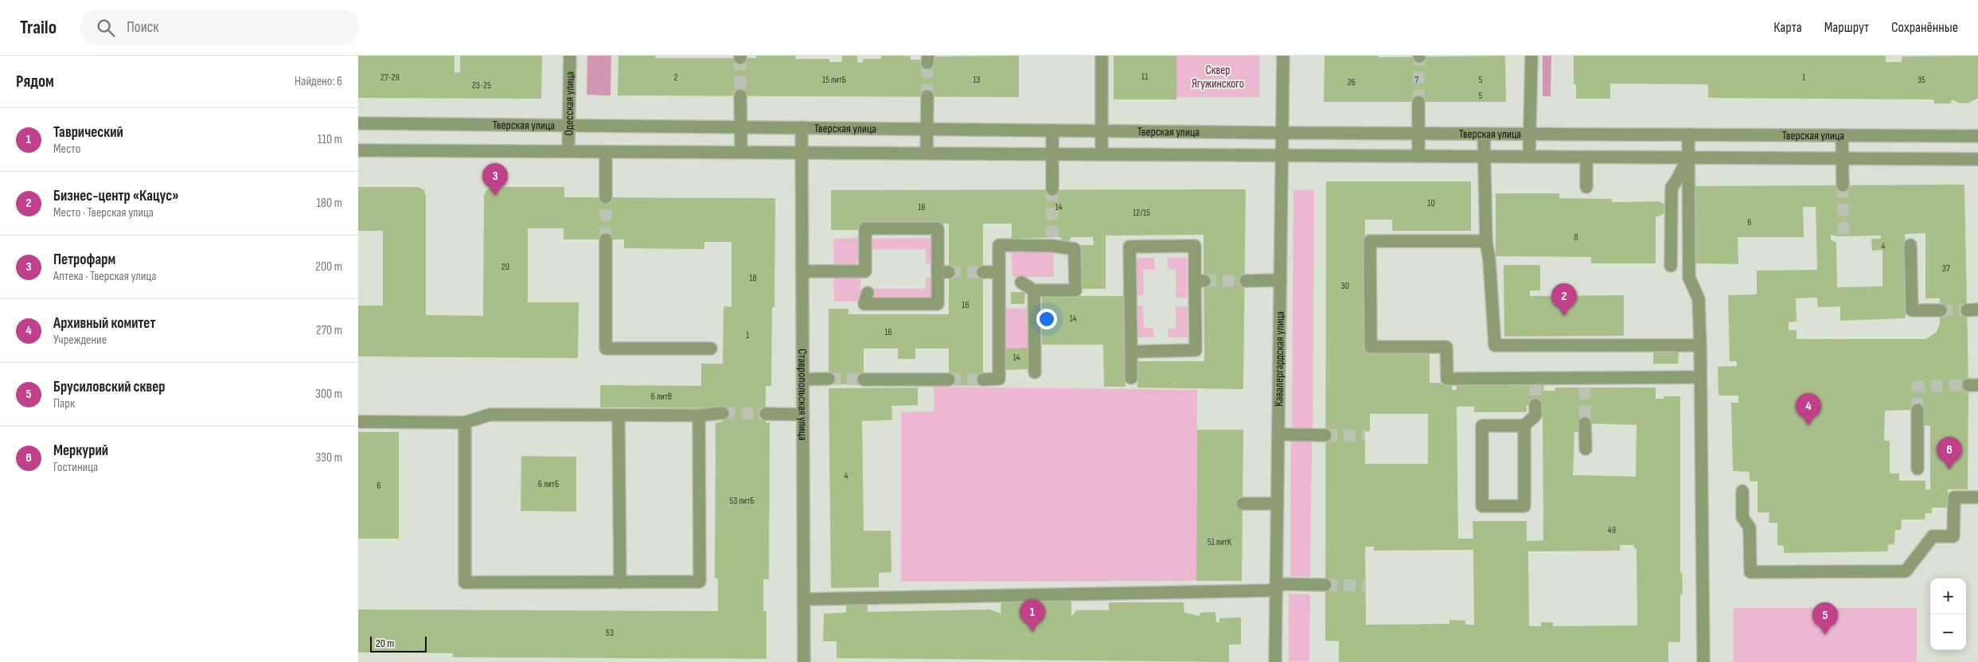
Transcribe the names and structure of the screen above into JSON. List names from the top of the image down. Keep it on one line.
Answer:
{"streets":{"street":["Одесская улица","Тверская улица","Кавалергардская улица","Ставропольская улица"]},"crossings":[["Одесская улица","Тверская улица"],["Тверская улица","Кавалергардская улица"],["Тверская улица","Ставропольская улица"]],"parks":["Сквер Ягужинского"],"house_numbers":["11","27-29","2","1","15 литБ","13","7","5","35","26","23-25","5","10","16","14","12/15","6","8","4","20","37","18","30","16","14","16","1","14","6 литВ","4","6 литБ","6","53 литБ","49","51 литК","53"],"scale_bar":"20 m","page":{"header":"Trailo","search":"Поиск","nav":["Карта","Маршрут","Сохранённые"],"heading":["Рядом","Найдено: 6"],"list":[{"mark":"1","name":"Таврический","note":"Место","value":"110 m"},{"mark":"2","name":"Бизнес-центр «Кацус»","note":"Место · Тверская улица","value":"180 m"},{"mark":"3","name":"Петрофарм","note":"Аптека · Тверская улица","value":"200 m"},{"mark":"4","name":"Архивный комитет","note":"Учреждение","value":"270 m"},{"mark":"5","name":"Брусиловский сквер","note":"Парк","value":"300 m"},{"mark":"6","name":"Меркурий","note":"Гостиница","value":"330 m"}],"pins":["3","2","4","6","1","5"],"map_buttons":["+","−"],"scale":"20 m"}}
